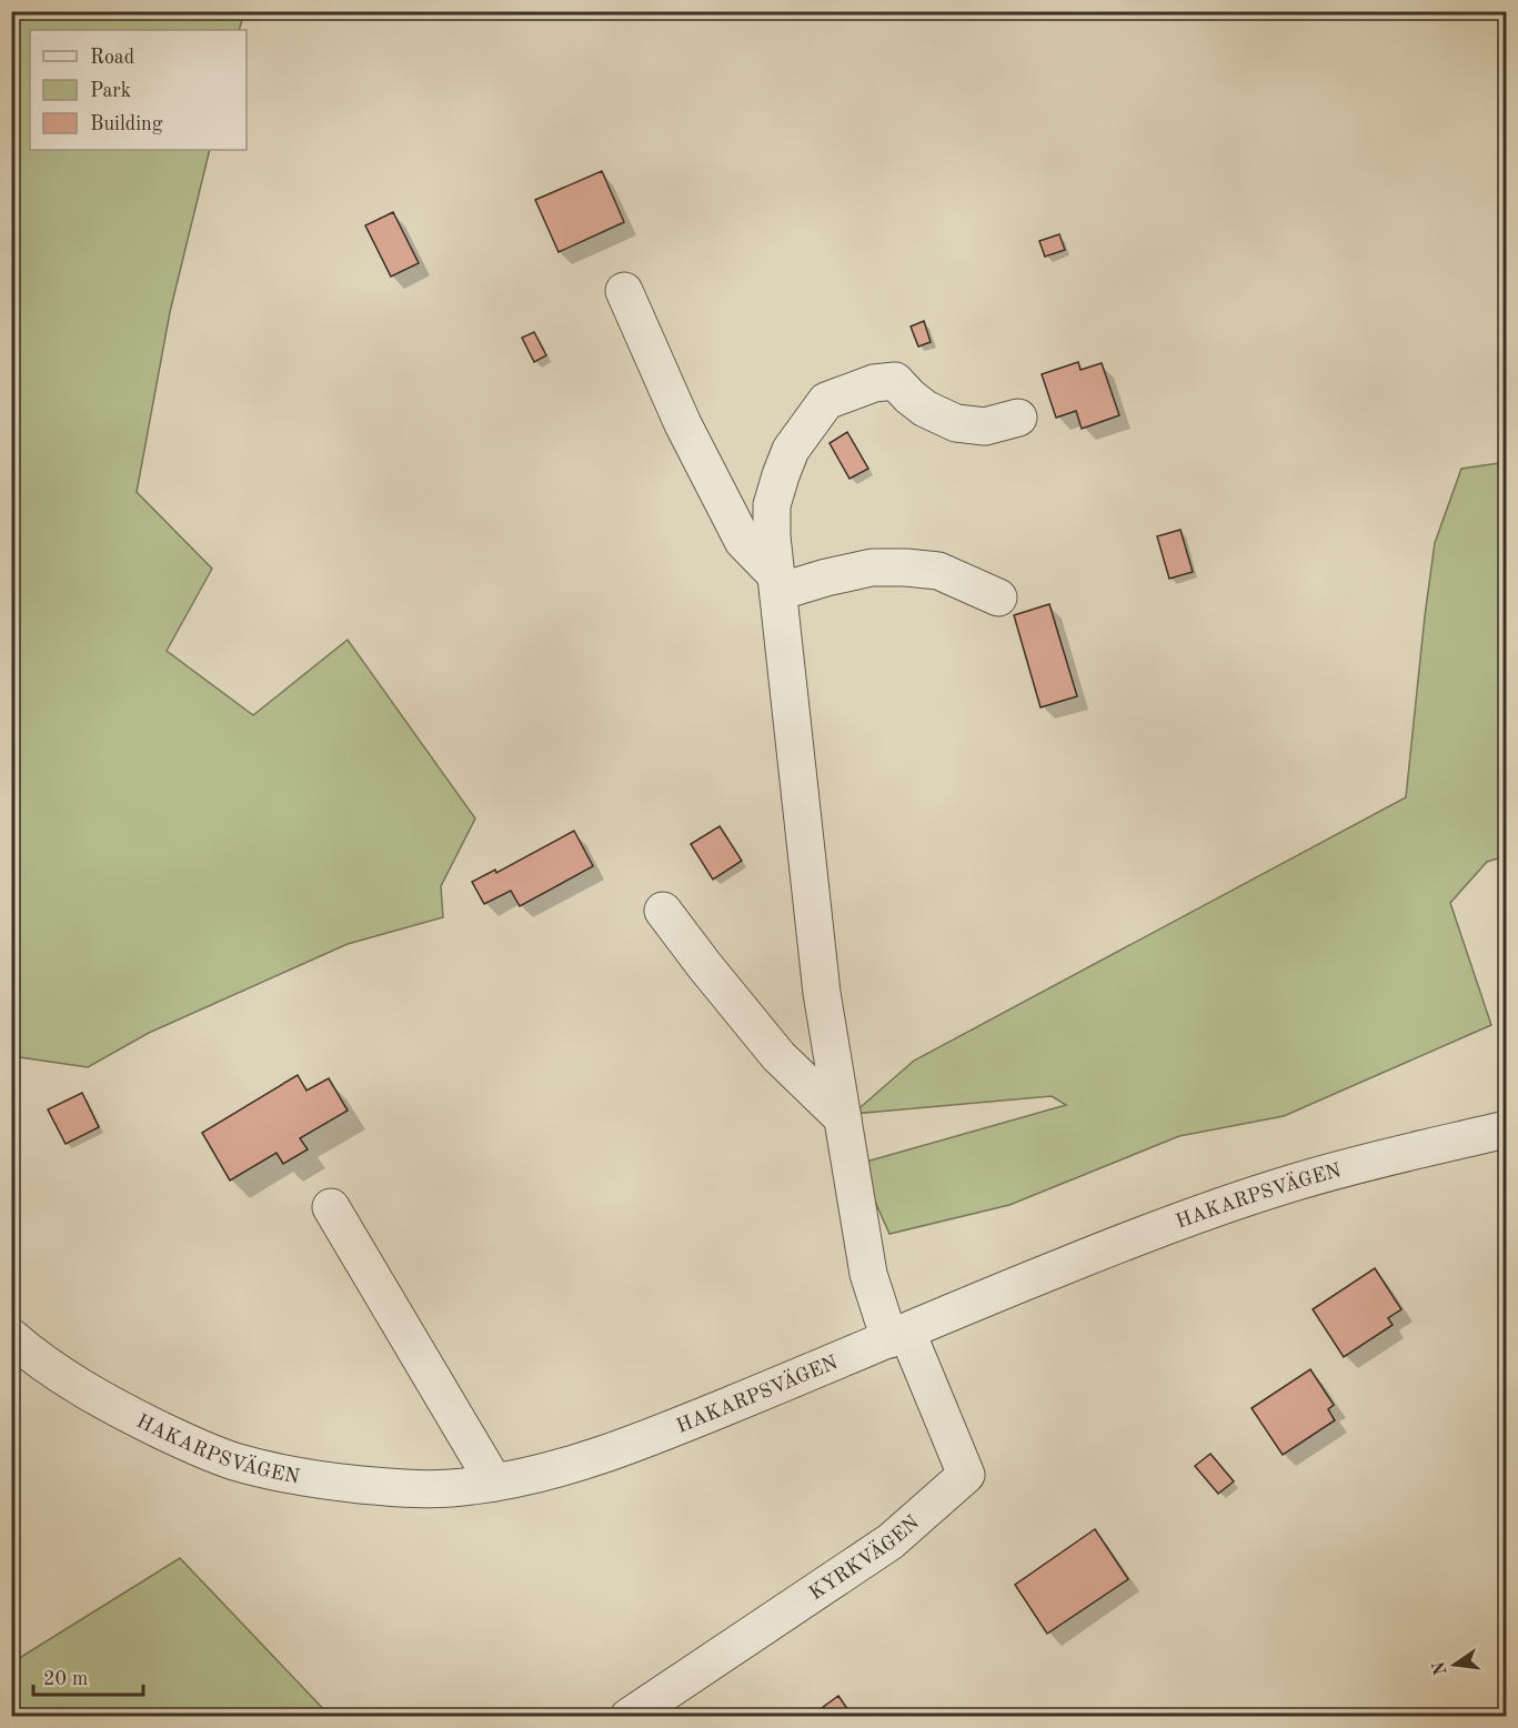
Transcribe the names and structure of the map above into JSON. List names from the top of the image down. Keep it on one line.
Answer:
{"streets":{"street":["HAKARPSVÄGEN","KYRKVÄGEN"]},"crossings":[["HAKARPSVÄGEN","KYRKVÄGEN"]],"legend":["Road","Park","Building"],"scale_bar":"20 m","north":"left"}
